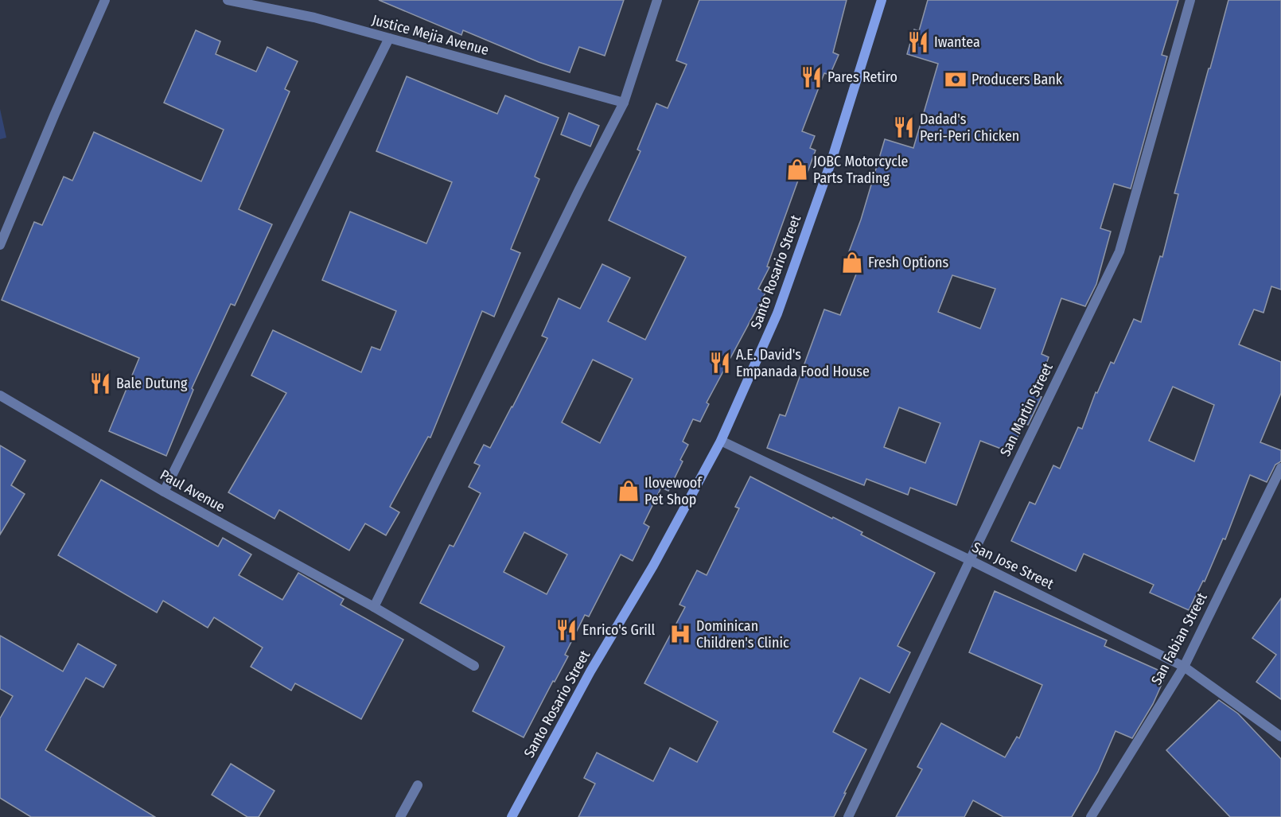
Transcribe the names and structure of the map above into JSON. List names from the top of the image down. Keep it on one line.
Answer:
{"streets":{"main road":["Santo Rosario Street"],"street":["Justice Mejia Avenue","San Martin Street","Paul Avenue","San Jose Street","San Fabian Street"]},"crossings":[["Santo Rosario Street","San Jose Street"],["San Martin Street","San Jose Street"],["San Jose Street","San Fabian Street"]],"places":{"restaurant":["Iwantea","Pares Retiro","Dadad's Peri-Peri Chicken","A.E. David's Empanada Food House","Bale Dutung","Enrico's Grill"],"bank":["Producers Bank"],"shop":["JOBC Motorcycle Parts Trading","Fresh Options","Ilovewoof Pet Shop"],"hospital":["Dominican Children's Clinic"]}}
